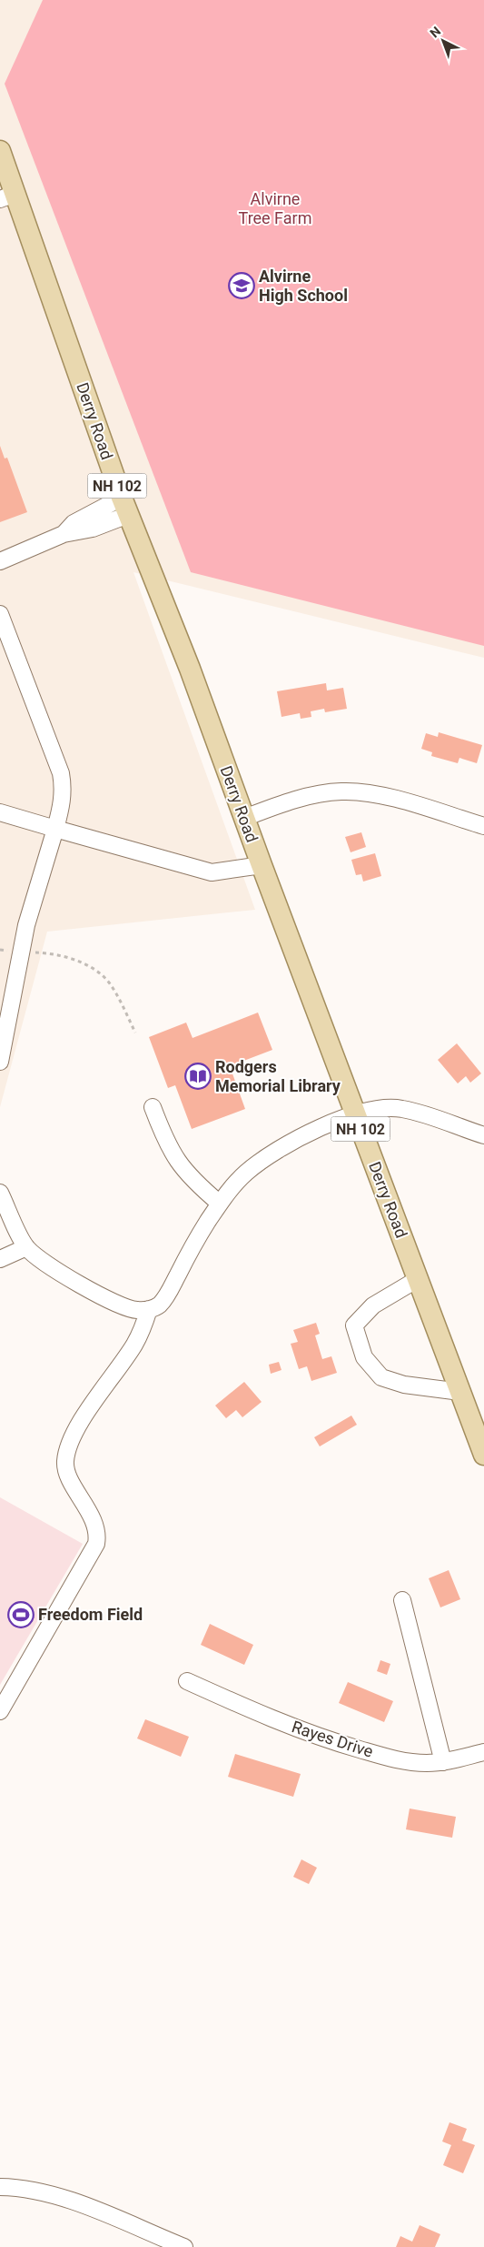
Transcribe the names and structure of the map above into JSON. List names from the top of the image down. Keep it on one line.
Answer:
{"streets":{"main road":["Derry Road","NH 102"],"street":["Rayes Drive"]},"parks":["Alvirne Tree Farm"],"places":{"school or university":["Alvirne High School"],"library":["Rodgers Memorial Library"],"sports":["Freedom Field"]},"north":"top left"}
